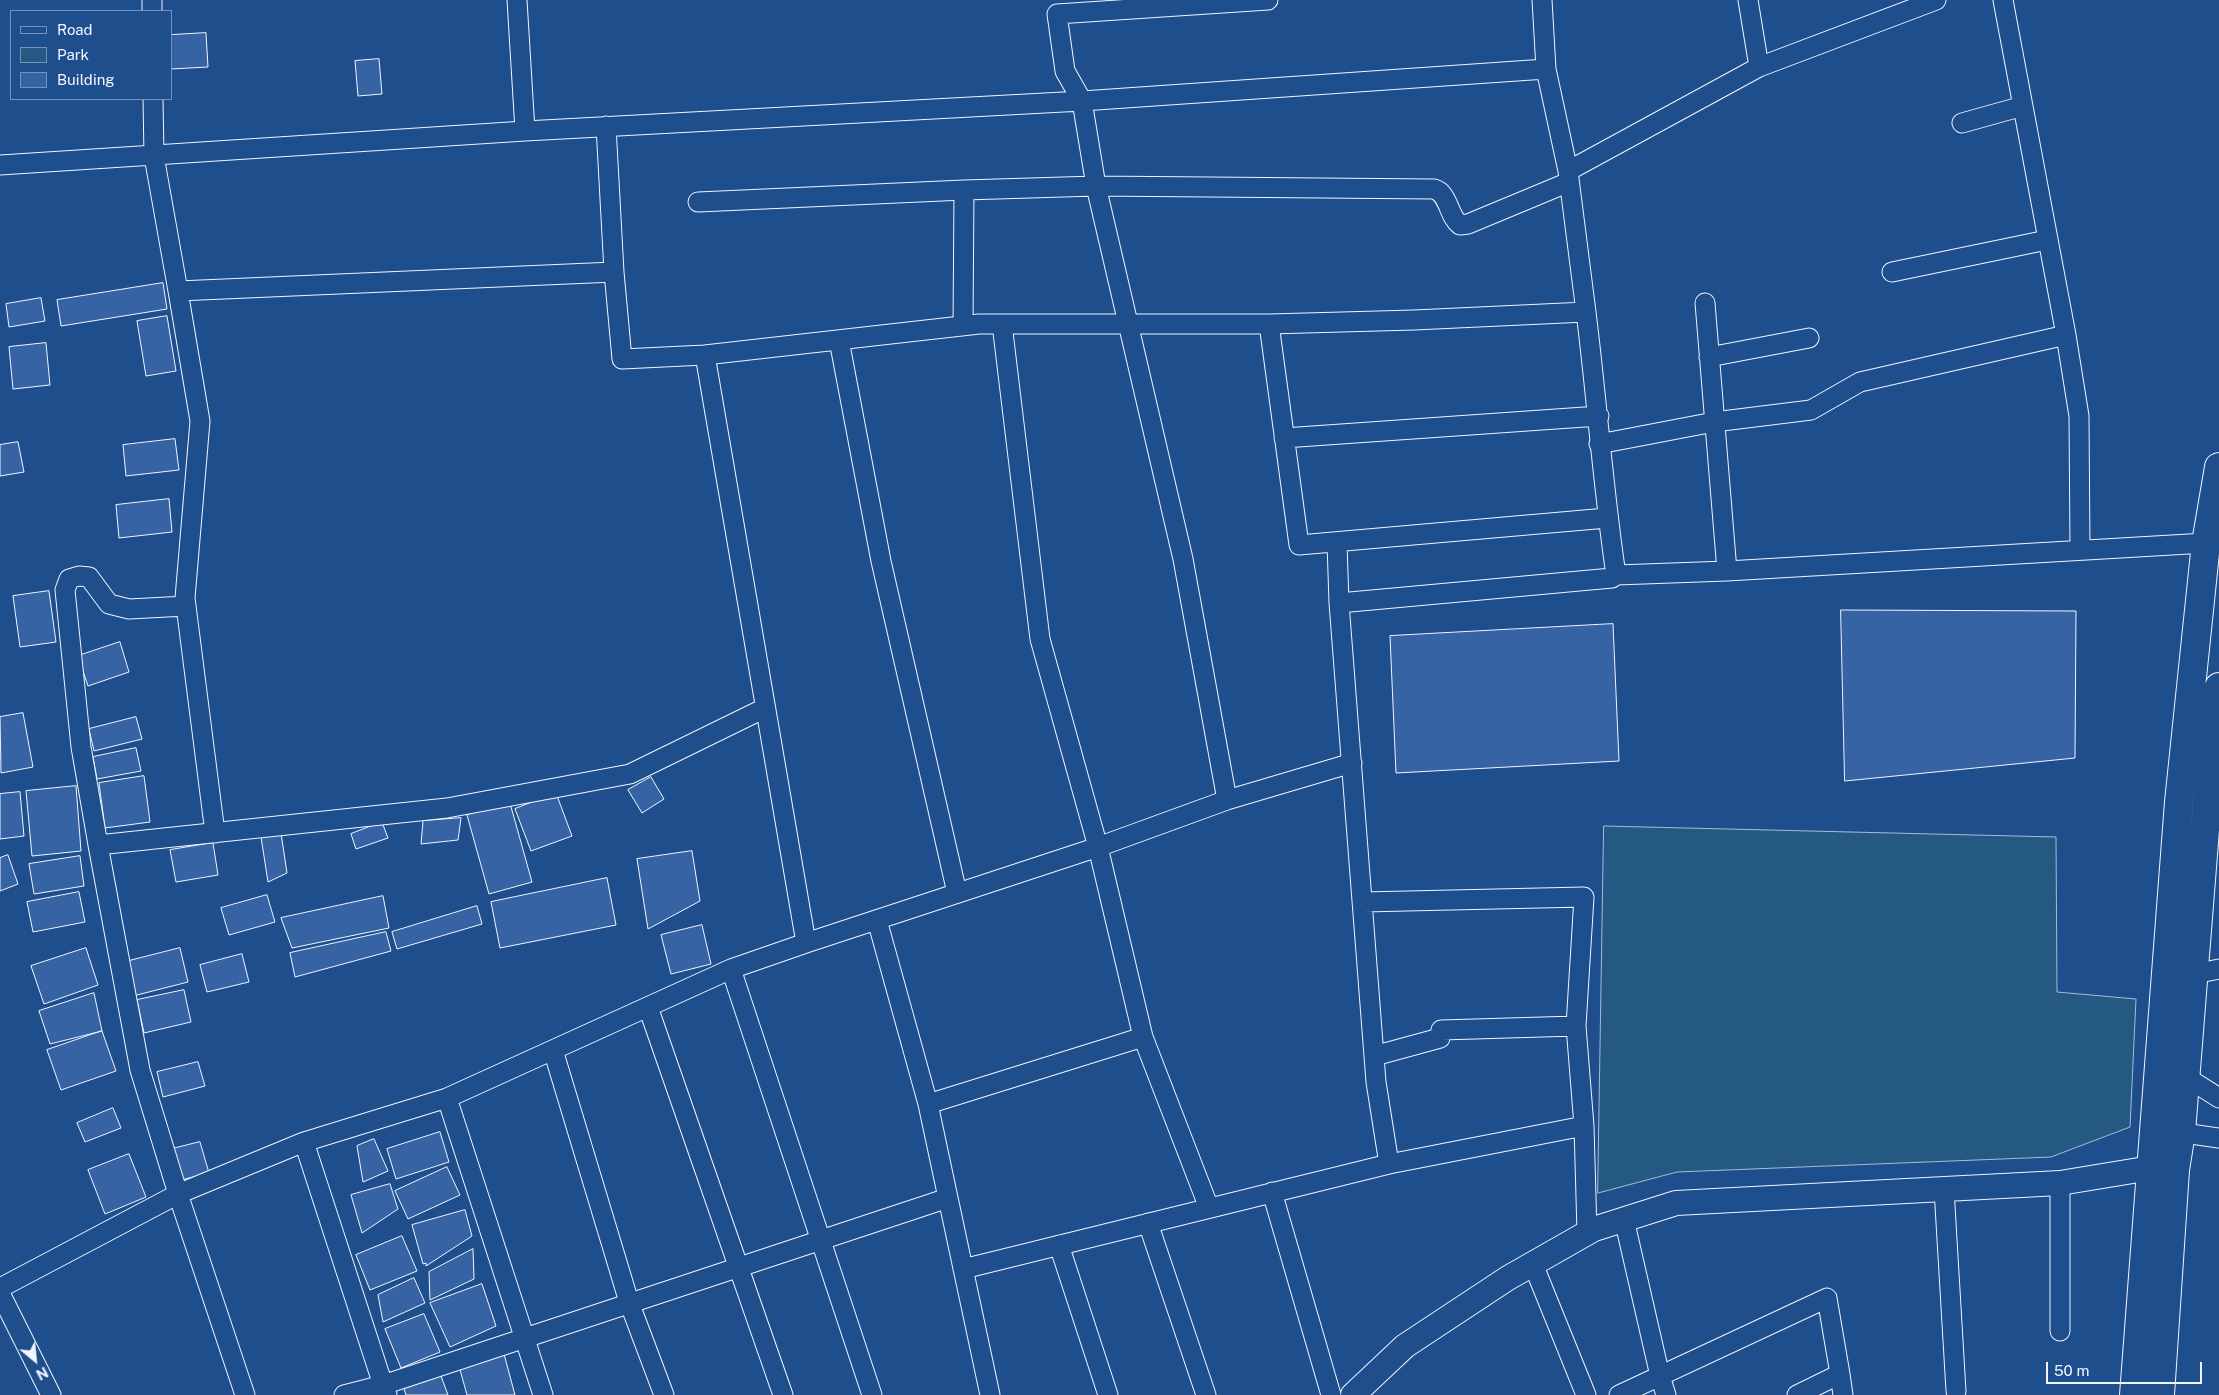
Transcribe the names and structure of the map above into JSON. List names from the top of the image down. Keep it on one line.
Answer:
{"legend":["Road","Park","Building"],"scale_bar":"50 m","north":"bottom right"}
